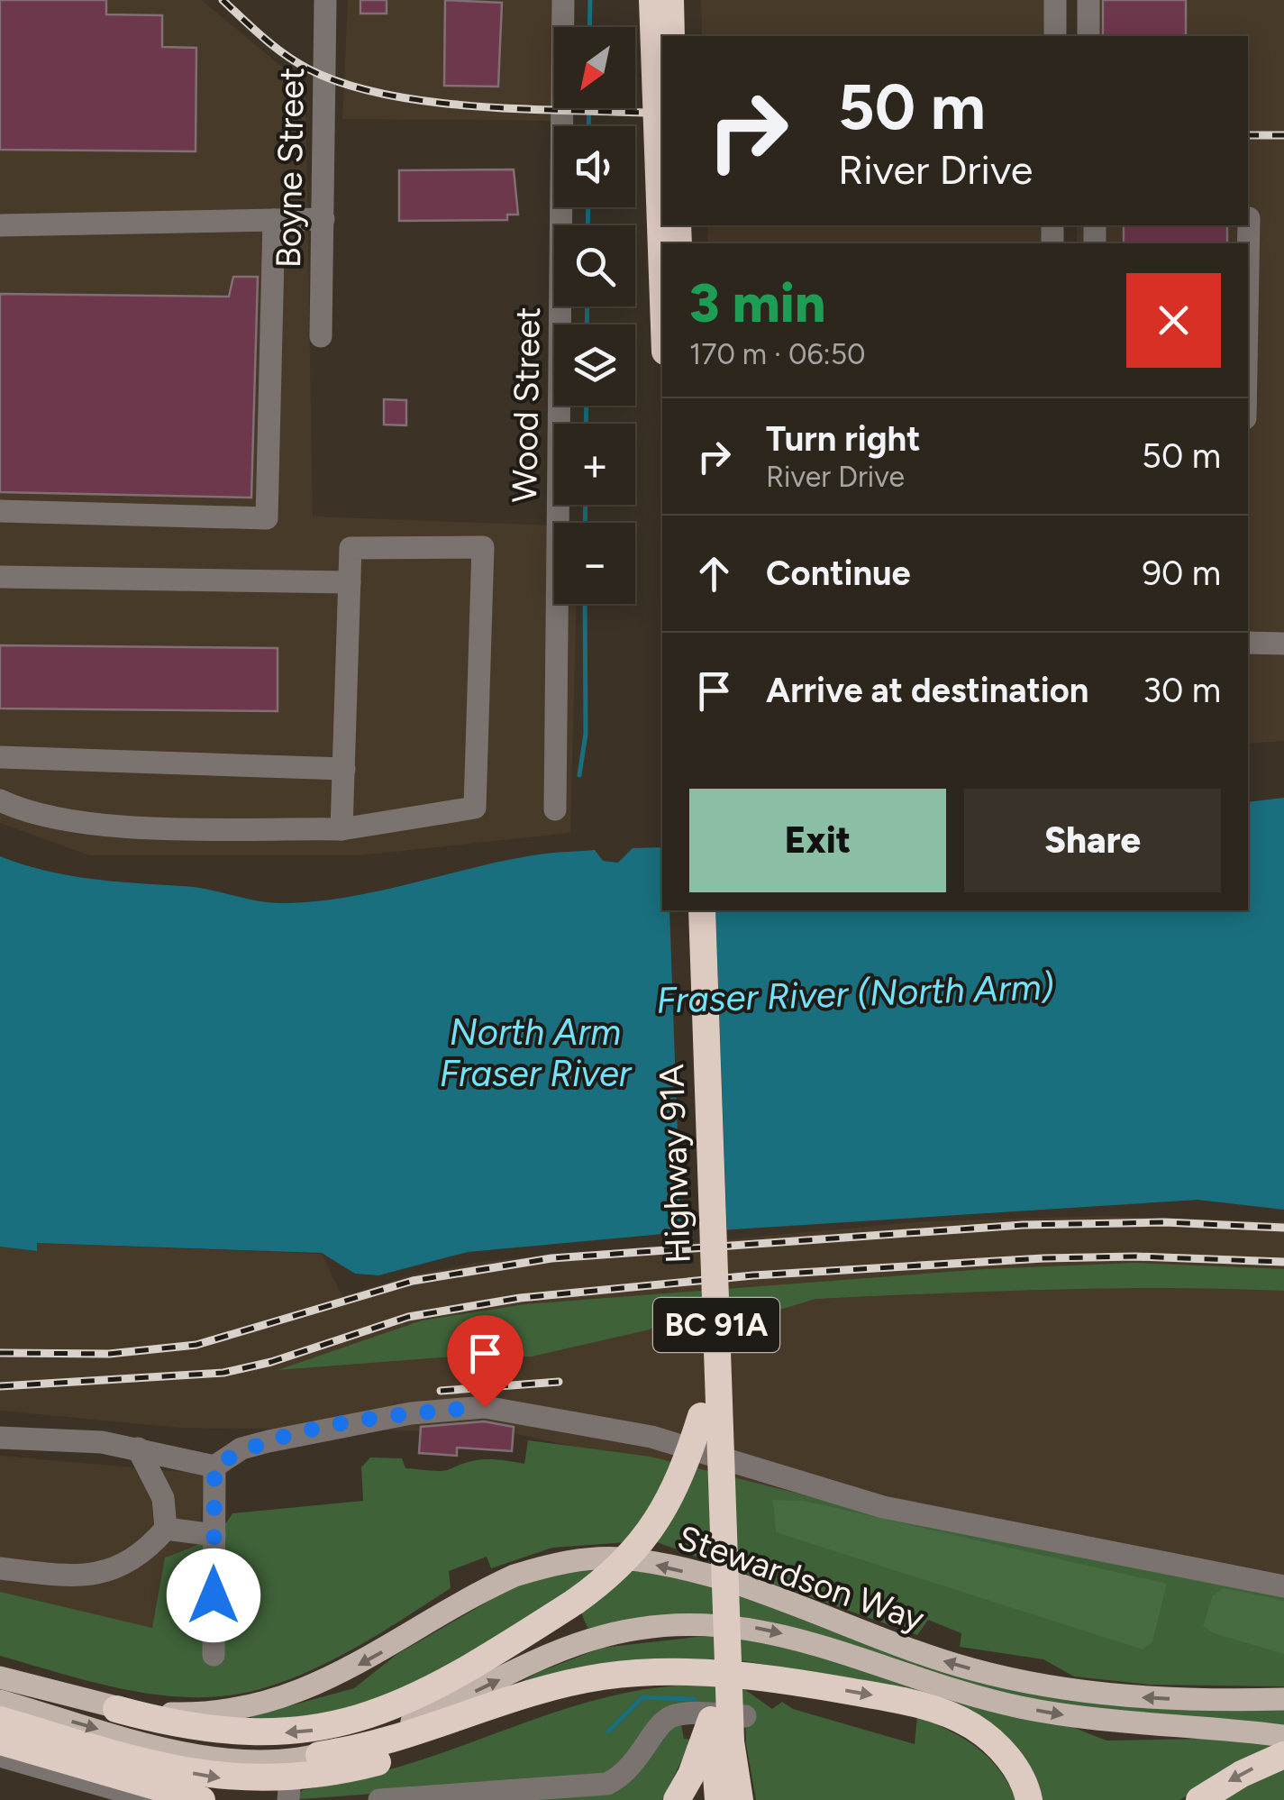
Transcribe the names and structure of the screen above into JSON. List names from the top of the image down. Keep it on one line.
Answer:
{"streets":{"highway":["Highway 91A","BC 91A"],"main road":["Stewardson Way"],"street":["Boyne Street","Wood Street"]},"water":["Fraser River (North Arm)","North Arm Fraser River"],"north":"bottom left","page":{"map_buttons":["+","−"],"turn":["50 m","River Drive"],"heading":["3 min","170 m · 06:50"],"list":[{"name":"Turn right","note":"River Drive","value":"50 m"},{"name":"Continue","value":"90 m"},{"name":"Arrive at destination","value":"30 m"}],"buttons":["Exit","Share"]}}
